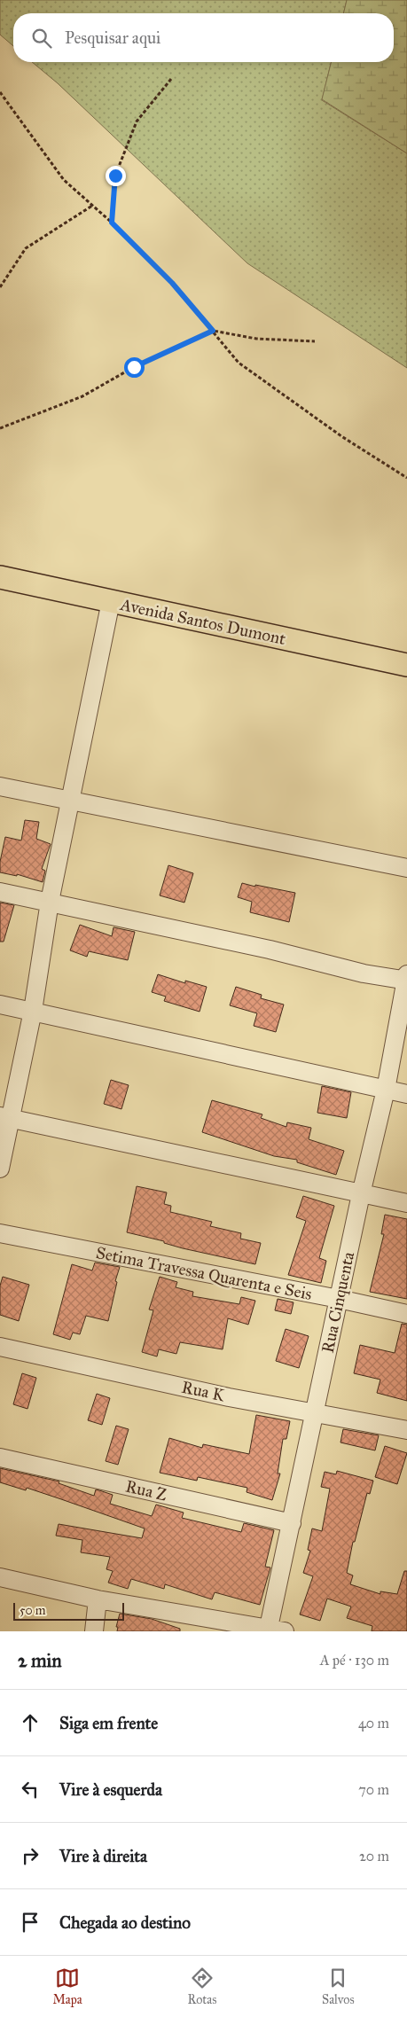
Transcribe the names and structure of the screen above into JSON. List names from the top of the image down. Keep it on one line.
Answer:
{"streets":{"main road":["Avenida Santos Dumont"],"street":["Setima Travessa Quarenta e Seis","Rua Cinquenta","Rua K","Rua Z"]},"crossings":[["Setima Travessa Quarenta e Seis","Rua Cinquenta"],["Rua Cinquenta","Rua K"],["Rua Cinquenta","Rua Z"]],"scale_bar":"50 m","page":{"search":"Pesquisar aqui","scale":"50 m","heading":["2 min","A pé · 130 m"],"list":[["Siga em frente","40 m"],["Vire à esquerda","70 m"],["Vire à direita","20 m"],"Chegada ao destino"],"nav":["Mapa","Rotas","Salvos"]}}
